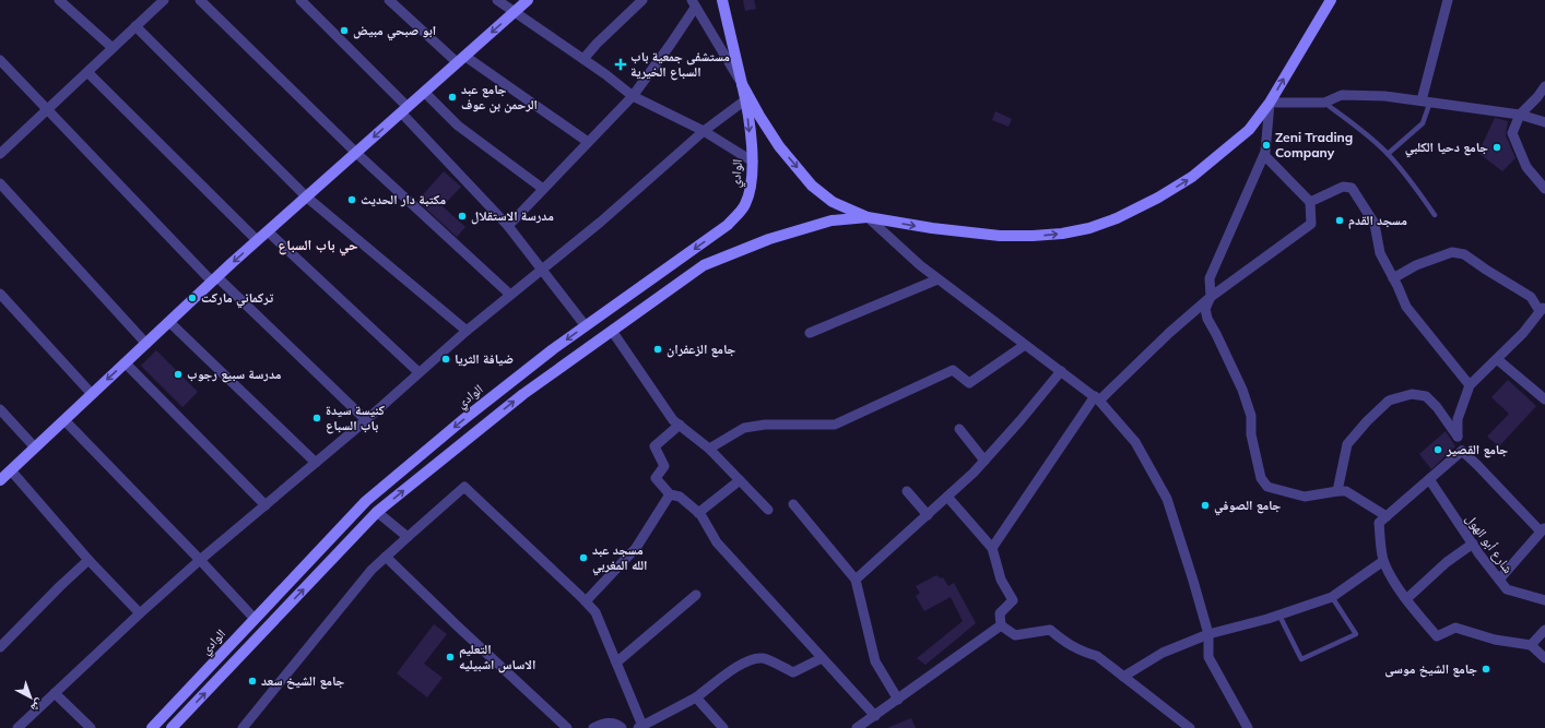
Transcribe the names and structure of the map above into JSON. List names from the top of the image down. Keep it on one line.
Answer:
{"streets":{"main road":["الوادي"],"street":["شارع أبو الهول"]},"districts":["حي باب السباع"],"places":{"other":["ابو صبحي مبيض","جامع عبد الرحمن بن عوف","Zeni Trading Company","جامع دحيا الكلبي","مكتبة دار الحديث","مدرسة الاستقلال","مسجد القدم","تركماني ماركت","جامع الزعفران","ضيافة الثريا","مدرسة سبيع رجوب","كنيسة سيدة باب السباع","جامع القصير","جامع الصوفي","مسجد عبد الله المغربي","التعلیم الاساس اشبیلیه","جامع الشيخ موسى","جامع الشيخ سعد"],"health":["مستشفى جمعية باب السباع الخيرية"]},"north":"bottom right"}
